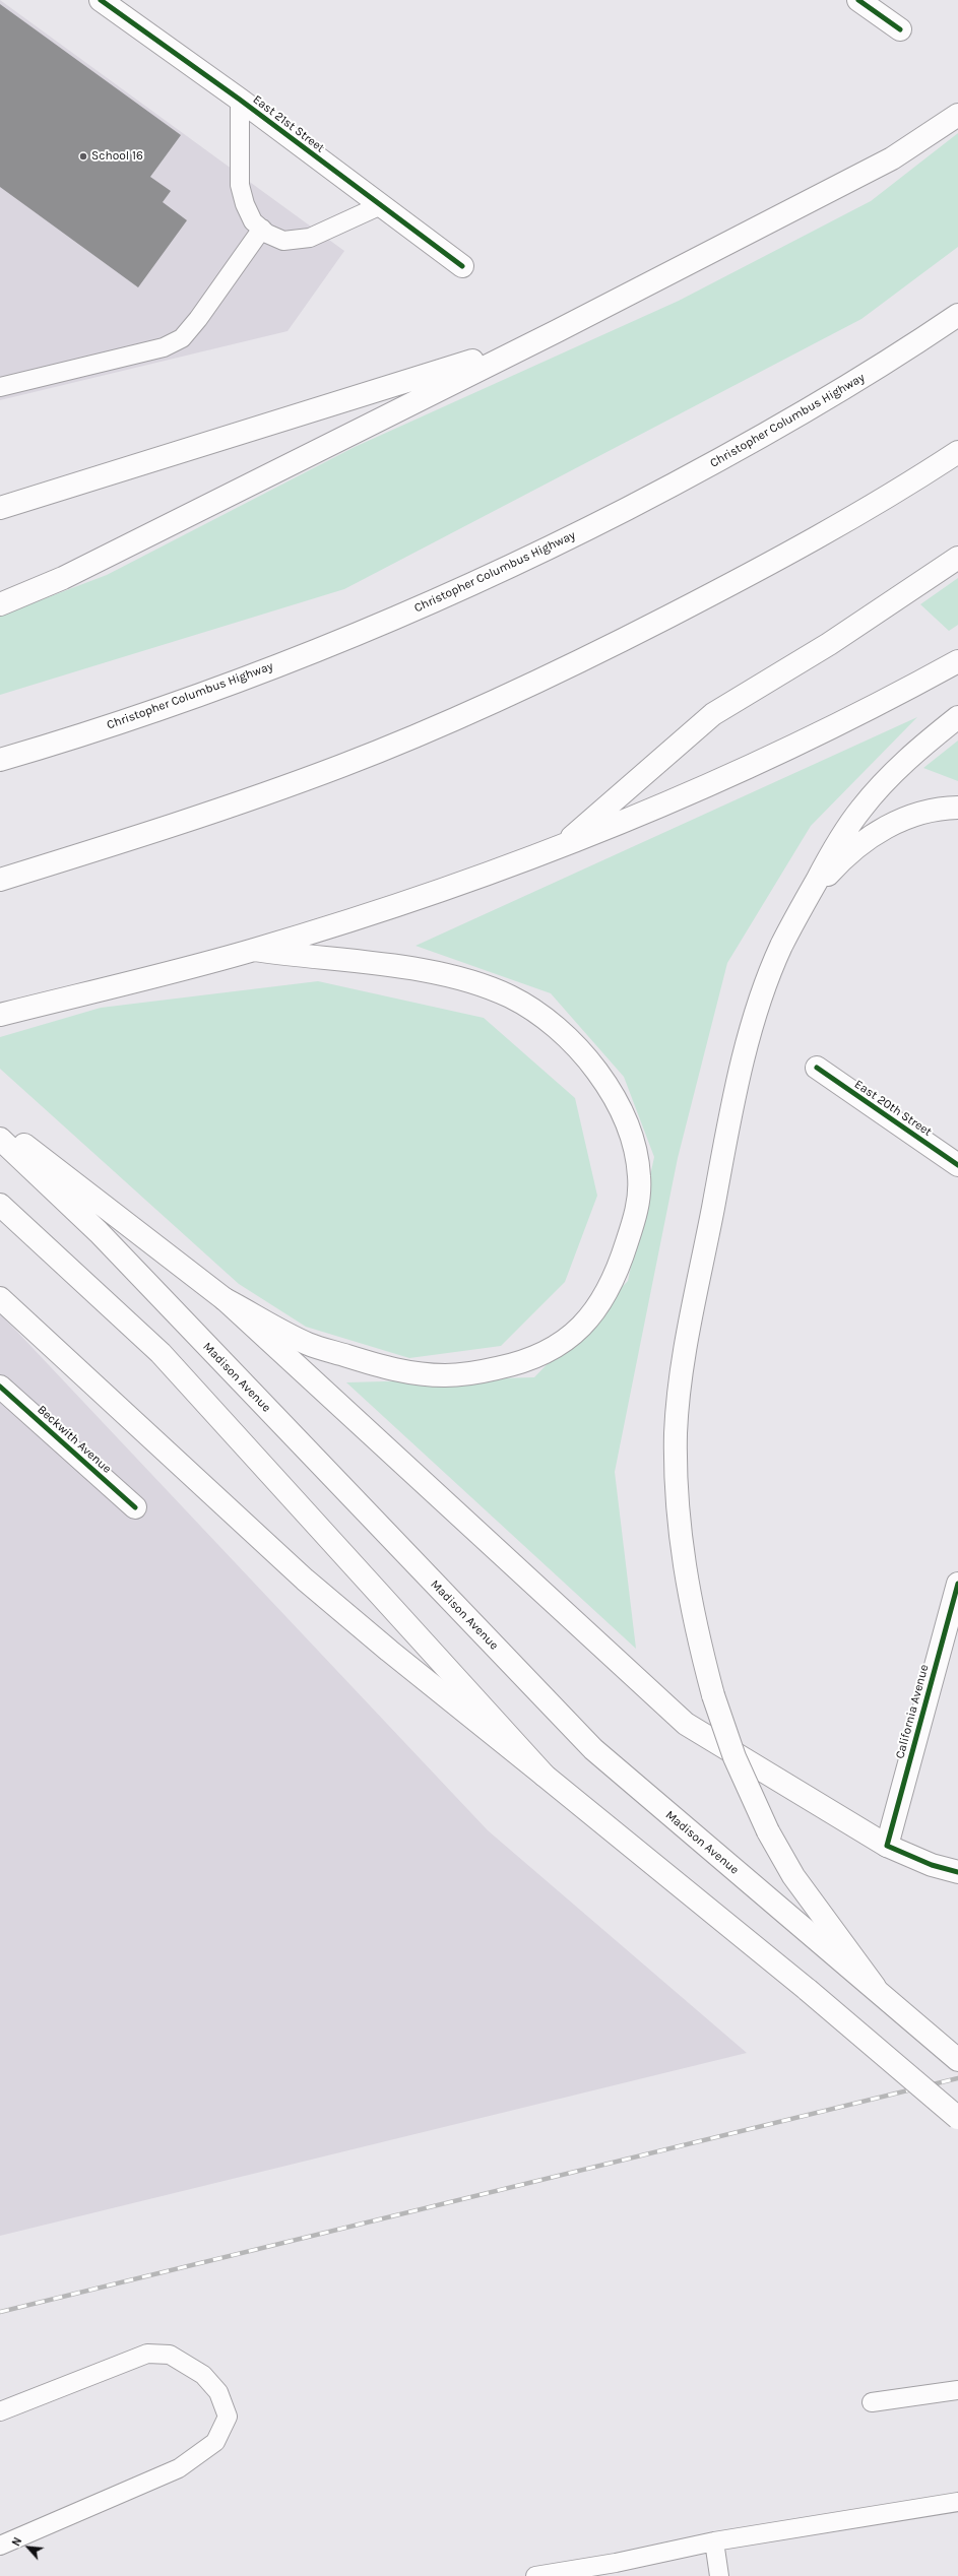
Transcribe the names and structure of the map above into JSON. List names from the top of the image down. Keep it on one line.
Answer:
{"streets":{"main road":["East 21st Street","Christopher Columbus Highway","East 20th Street","Madison Avenue","Beckwith Avenue","California Avenue"]},"places":["School 16"],"north":"top left"}
